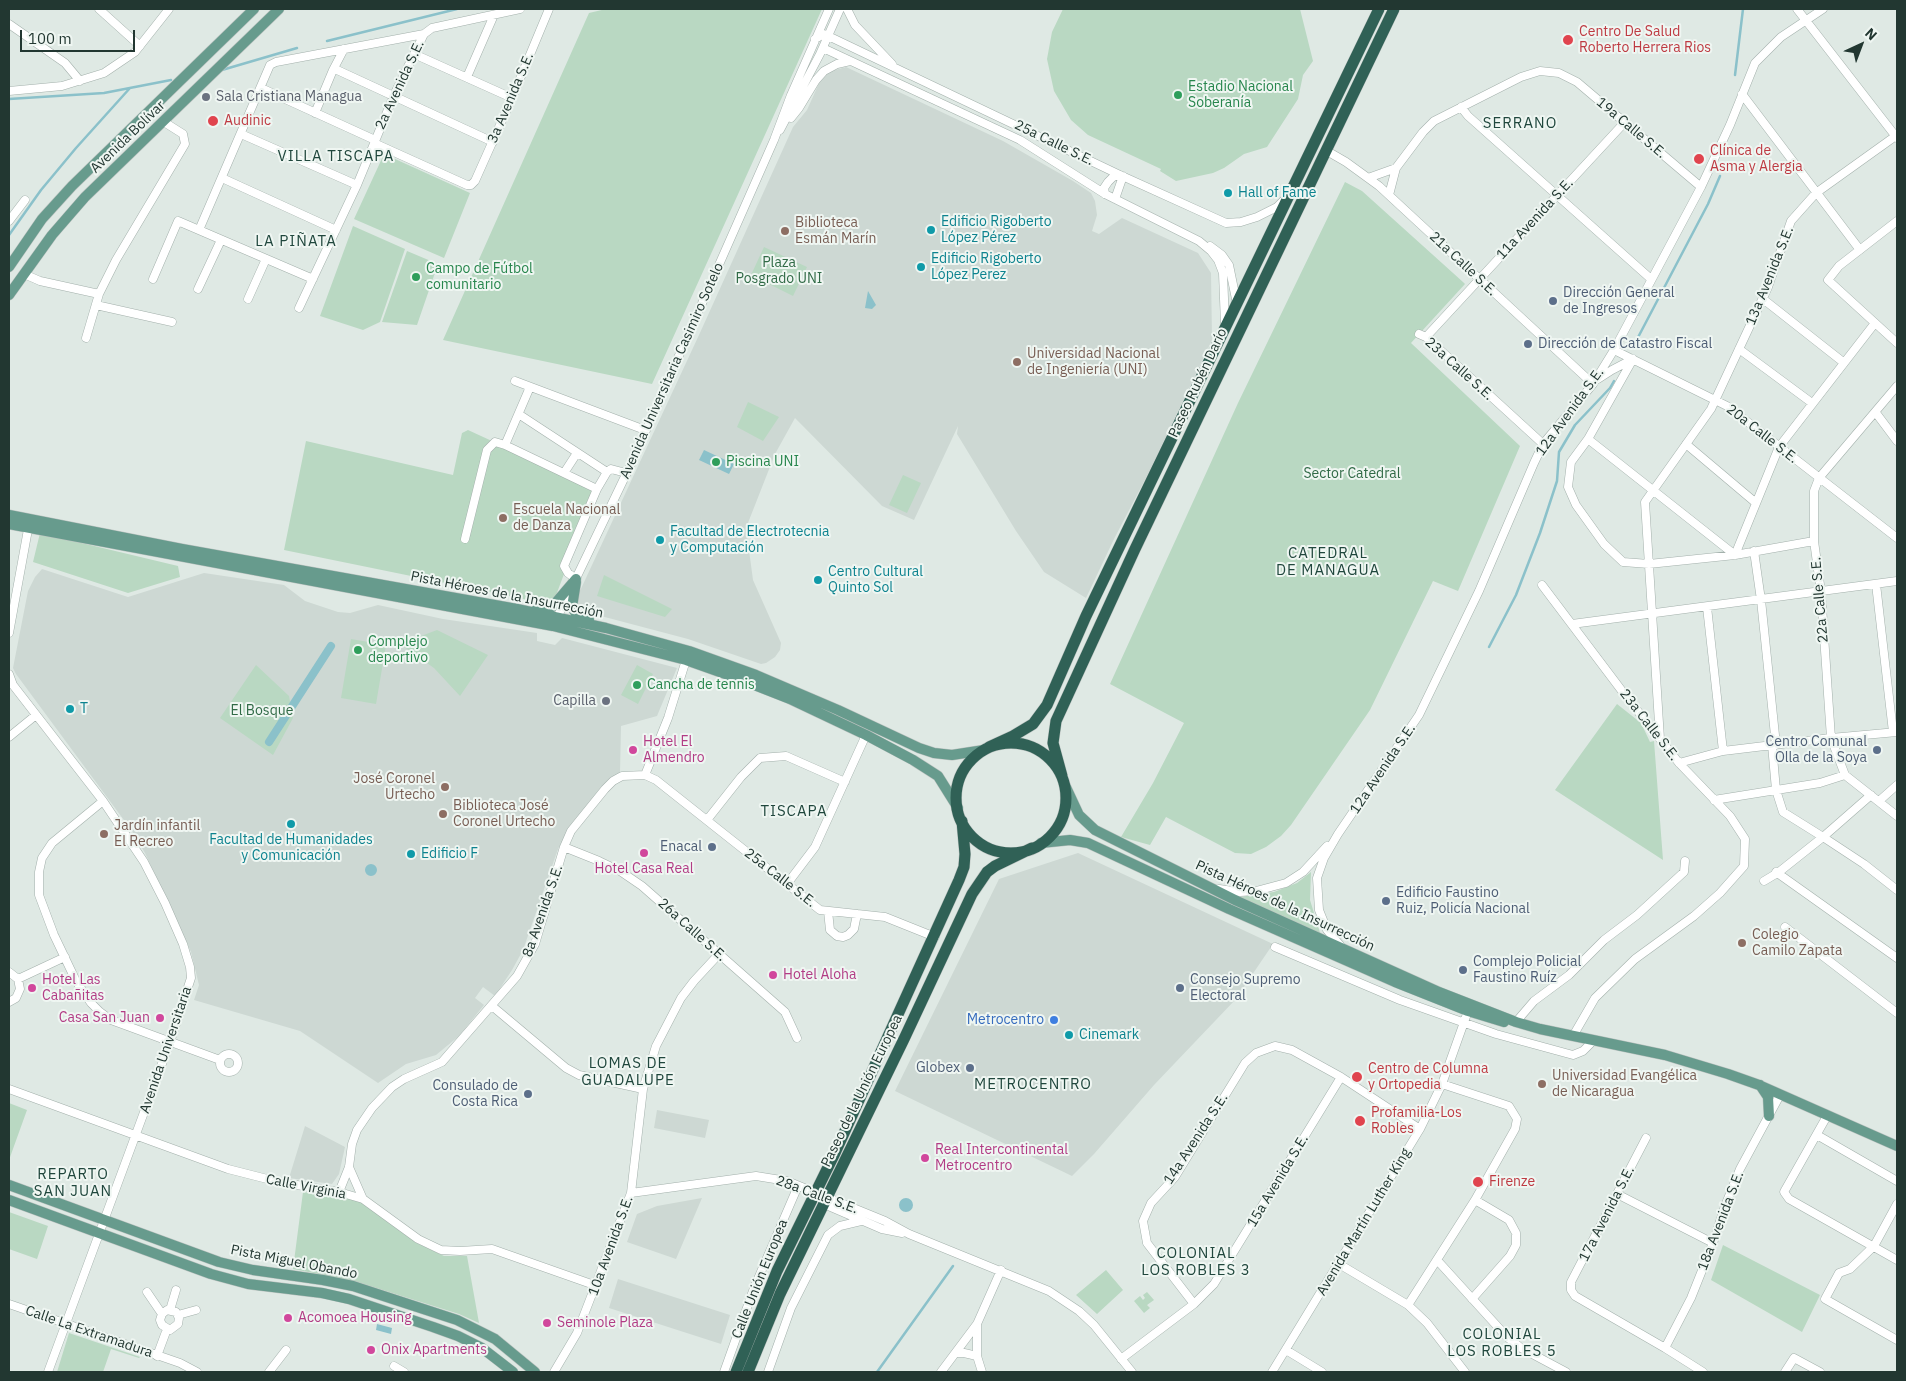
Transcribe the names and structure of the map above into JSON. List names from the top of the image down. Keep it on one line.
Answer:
{"streets":{"highway":["Paseo Rubén Darío","Paseo de la Unión Europea"],"main road":["Avenida Bolívar","Pista Héroes de la Insurrección","Pista Miguel Obando"],"street":["2a Avenida S.E.","3a Avenida S.E.","19a Calle S.E.","25a Calle S.E.","11a Avenida S.E.","21a Calle S.E.","13a Avenida S.E.","23a Calle S.E.","Avenida Universitaria Casimiro Sotelo","12a Avenida S.E.","20a Calle S.E.","22a Calle S.E.","8a Avenida S.E.","26a Calle S.E.","Avenida Universitaria","14a Avenida S.E.","15a Avenida S.E.","Calle Virginia","28a Calle S.E.","17a Avenida S.E.","18a Avenida S.E.","Avenida Martín Luther King","10a Avenida S.E.","Calle Unión Europea","Calle La Extramadura"]},"crossings":[["2a Avenida S.E.","3a Avenida S.E."],["19a Calle S.E.","11a Avenida S.E."],["19a Calle S.E.","12a Avenida S.E."],["25a Calle S.E.","Avenida Universitaria Casimiro Sotelo"],["25a Calle S.E.","Paseo Rubén Darío"],["25a Calle S.E.","8a Avenida S.E."],["25a Calle S.E.","Paseo de la Unión Europea"],["11a Avenida S.E.","21a Calle S.E."],["11a Avenida S.E.","23a Calle S.E."],["21a Calle S.E.","Paseo Rubén Darío"],["21a Calle S.E.","12a Avenida S.E."],["13a Avenida S.E.","23a Calle S.E."],["13a Avenida S.E.","20a Calle S.E."],["23a Calle S.E.","12a Avenida S.E."],["23a Calle S.E.","Pista Héroes de la Insurrección"],["Avenida Universitaria Casimiro Sotelo","Pista Héroes de la Insurrección"],["Paseo Rubén Darío","Pista Héroes de la Insurrección"],["Paseo Rubén Darío","Paseo de la Unión Europea"],["12a Avenida S.E.","20a Calle S.E."],["12a Avenida S.E.","Pista Héroes de la Insurrección"],["20a Calle S.E.","22a Calle S.E."],["Pista Héroes de la Insurrección","Paseo de la Unión Europea"],["Pista Héroes de la Insurrección","18a Avenida S.E."],["Pista Héroes de la Insurrección","Avenida Martín Luther King"],["8a Avenida S.E.","26a Calle S.E."],["8a Avenida S.E.","Calle Virginia"],["26a Calle S.E.","10a Avenida S.E."],["Avenida Universitaria","Calle Virginia"],["Avenida Universitaria","Pista Miguel Obando"],["Avenida Universitaria","Calle La Extramadura"],["Paseo de la Unión Europea","28a Calle S.E."],["14a Avenida S.E.","15a Avenida S.E."],["14a Avenida S.E.","Avenida Martín Luther King"],["15a Avenida S.E.","28a Calle S.E."],["Calle Virginia","10a Avenida S.E."],["28a Calle S.E.","10a Avenida S.E."],["28a Calle S.E.","Calle Unión Europea"],["17a Avenida S.E.","18a Avenida S.E."]],"districts":["SERRANO","VILLA TISCAPA","LA PIÑATA","CATEDRAL DE MANAGUA","TISCAPA","LOMAS DE GUADALUPE","METROCENTRO","REPARTO SAN JUAN","COLONIAL LOS ROBLES 3","COLONIAL LOS ROBLES 5"],"parks":["Plaza Posgrado UNI","Sector Catedral","El Bosque"],"places":["Centro De Salud Roberto Herrera Rios","Estadio Nacional Soberanía","Sala Cristiana Managua","Audinic","Clínica de Asma y Alergia","Hall of Fame","Edificio Rigoberto López Pérez","Biblioteca Esmán Marín","Edificio Rigoberto López Perez","Campo de Fútbol comunitario","Dirección General de Ingresos","Dirección de Catastro Fiscal","Universidad Nacional de Ingeniería (UNI)","Piscina UNI","Escuela Nacional de Danza","Facultad de Electrotecnia y Computación","Centro Cultural Quinto Sol","Complejo deportivo","Cancha de tennis","Capilla","T","Hotel El Almendro","Centro Comunal Olla de la Soya","José Coronel Urtecho","Biblioteca José Coronel Urtecho","Facultad de Humanidades y Comunicación","Jardín infantil El Recreo","Enacal","Hotel Casa Real","Edificio F","Edificio Faustino Ruiz, Policía Nacional","Colegio Camilo Zapata","Complejo Policial Faustino Ruíz","Hotel Aloha","Hotel Las Cabañitas","Consejo Supremo Electoral","Casa San Juan","Metrocentro","Cinemark","Globex","Centro de Columna y Ortopedia","Universidad Evangélica de Nicaragua","Consulado de Costa Rica","Profamilia-Los Robles","Real Intercontinental Metrocentro","Firenze","Acomoea Housing","Seminole Plaza","Onix Apartments"],"scale_bar":"100 m","north":"top right"}
